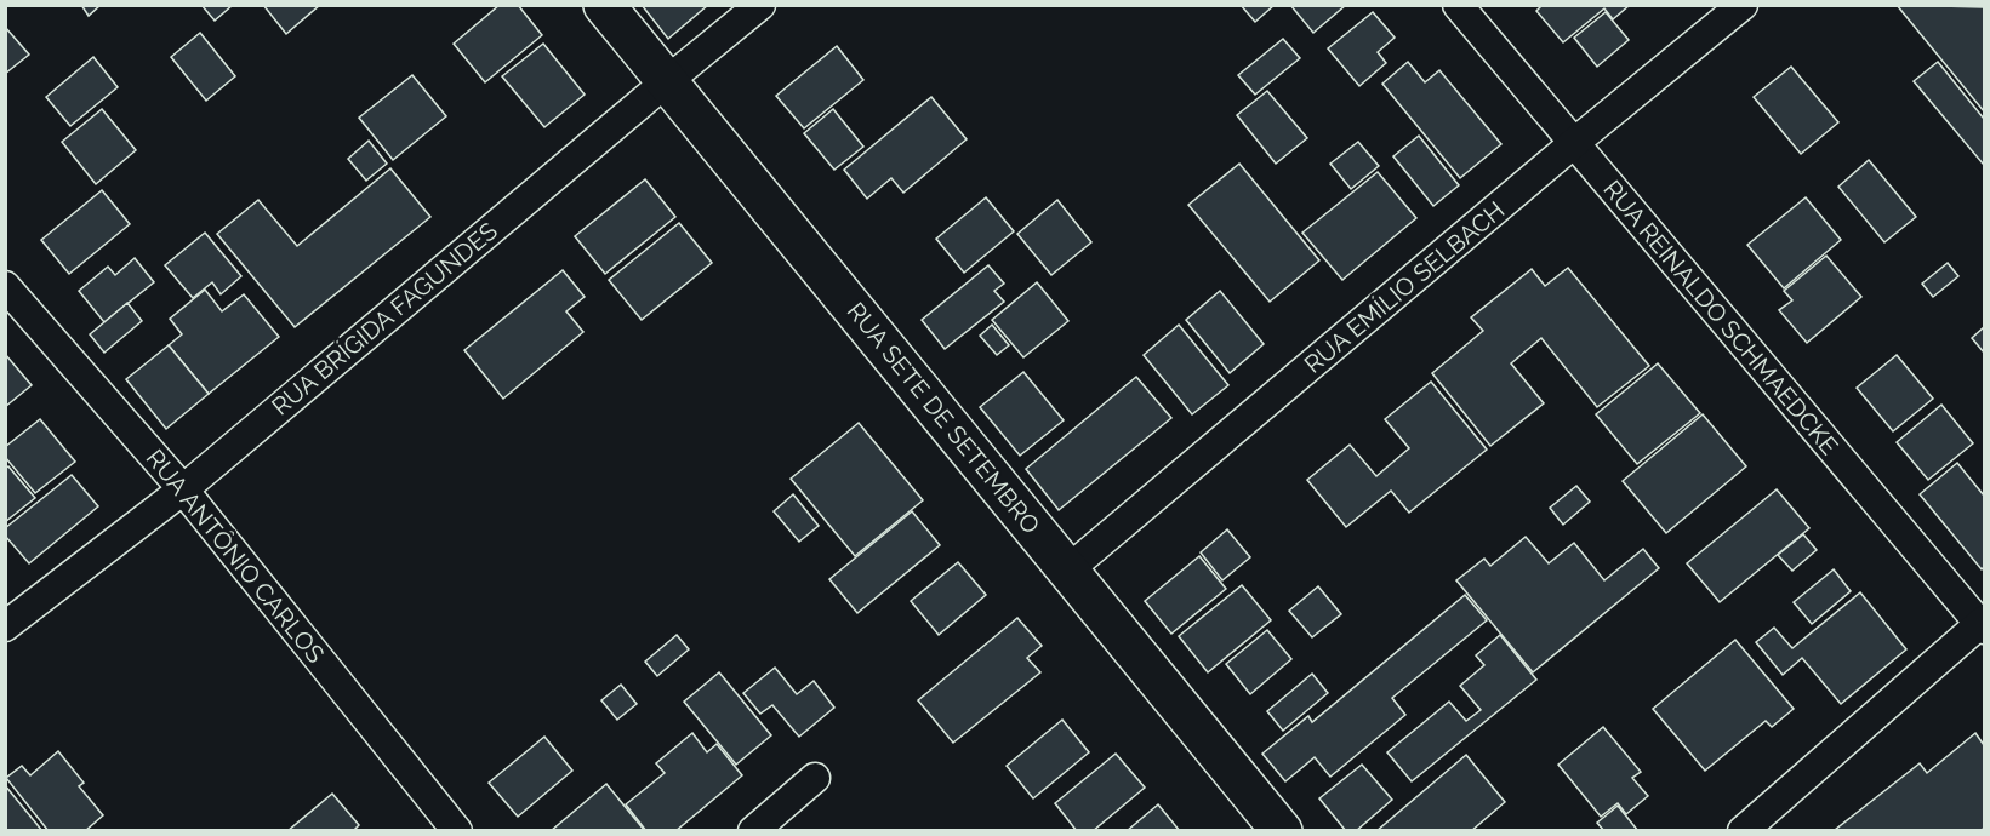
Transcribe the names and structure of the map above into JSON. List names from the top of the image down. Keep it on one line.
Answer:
{"streets":{"main road":["RUA SETE DE SETEMBRO"],"street":["RUA EMÍLIO SELBACH","RUA REINALDO SCHMAEDCKE","RUA BRÍGIDA FAGUNDES","RUA ANTÔNIO CARLOS"]},"crossings":[["RUA EMÍLIO SELBACH","RUA REINALDO SCHMAEDCKE"],["RUA EMÍLIO SELBACH","RUA SETE DE SETEMBRO"],["RUA BRÍGIDA FAGUNDES","RUA SETE DE SETEMBRO"],["RUA BRÍGIDA FAGUNDES","RUA ANTÔNIO CARLOS"]]}
